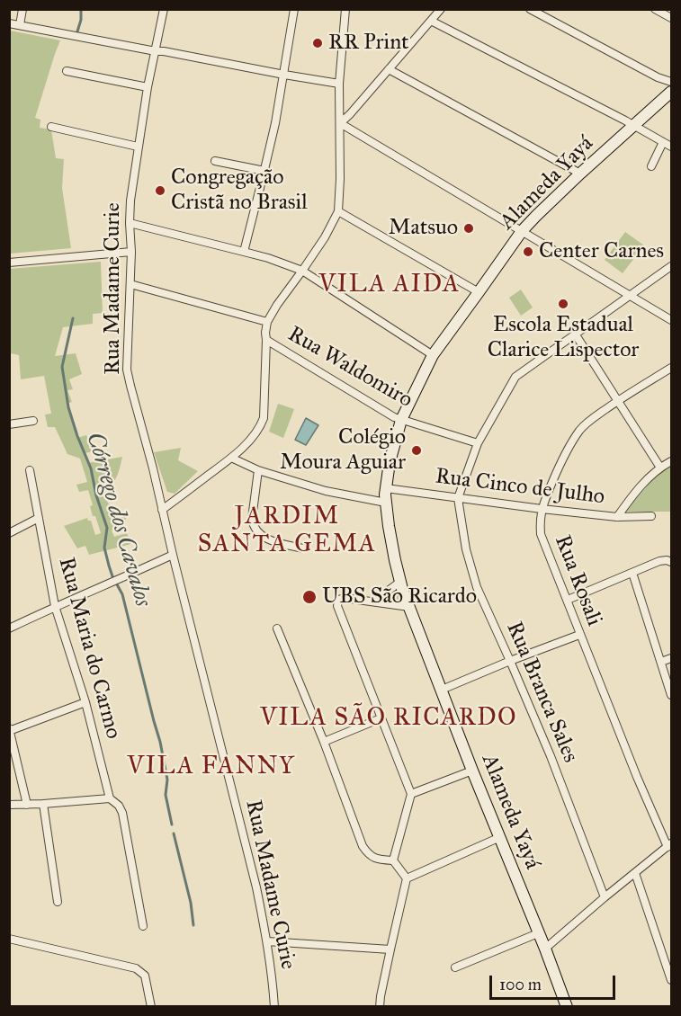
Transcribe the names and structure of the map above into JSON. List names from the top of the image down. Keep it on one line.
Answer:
{"streets":{"street":["Alameda Yayá","Rua Madame Curie","Rua Waldomiro","Rua Cinco de Julho","Rua Rosali","Rua Maria do Carmo","Rua Branca Sales"]},"crossings":[["Alameda Yayá","Rua Waldomiro"],["Alameda Yayá","Rua Cinco de Julho"],["Rua Cinco de Julho","Rua Rosali"],["Rua Cinco de Julho","Rua Branca Sales"]],"districts":["VILA AIDA","JARDIM SANTA GEMA","VILA SÃO RICARDO","VILA FANNY"],"water":["Córrego dos Cavalos"],"places":["RR Print","Congregação Cristã no Brasil","Matsuo","Center Carnes","Escola Estadual Clarice Lispector","Colégio Moura Aguiar","UBS São Ricardo"],"scale_bar":"100 m"}
